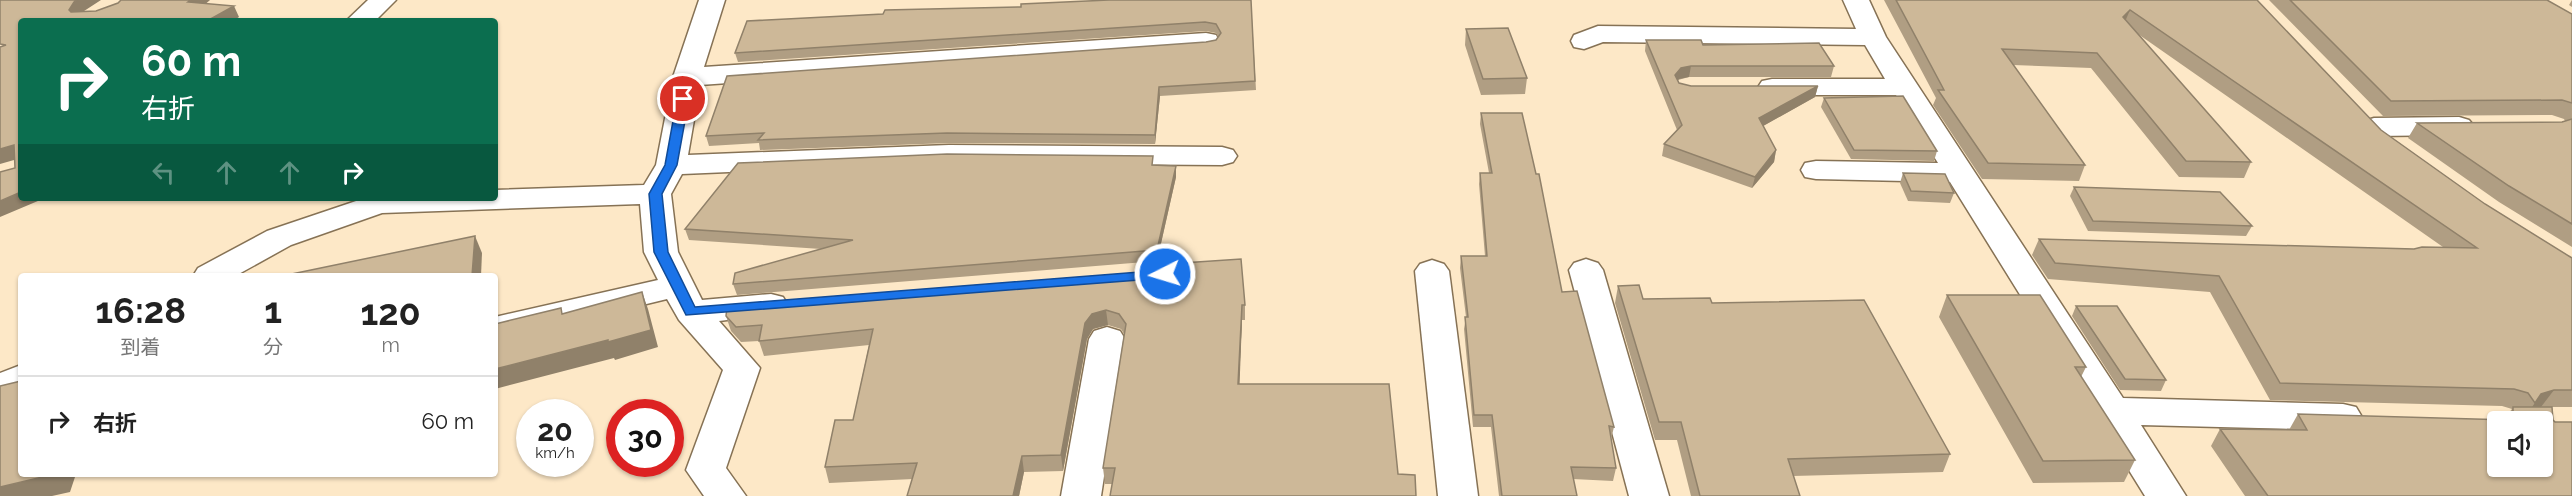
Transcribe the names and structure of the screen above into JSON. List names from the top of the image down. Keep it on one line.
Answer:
{"page":{"turn":["60 m","右折"],"eta":["16:28","到着","1","分","120","m"],"list":[{"name":"右折","value":"60 m"}],"speed":"20 km/h","limit":"30"}}
